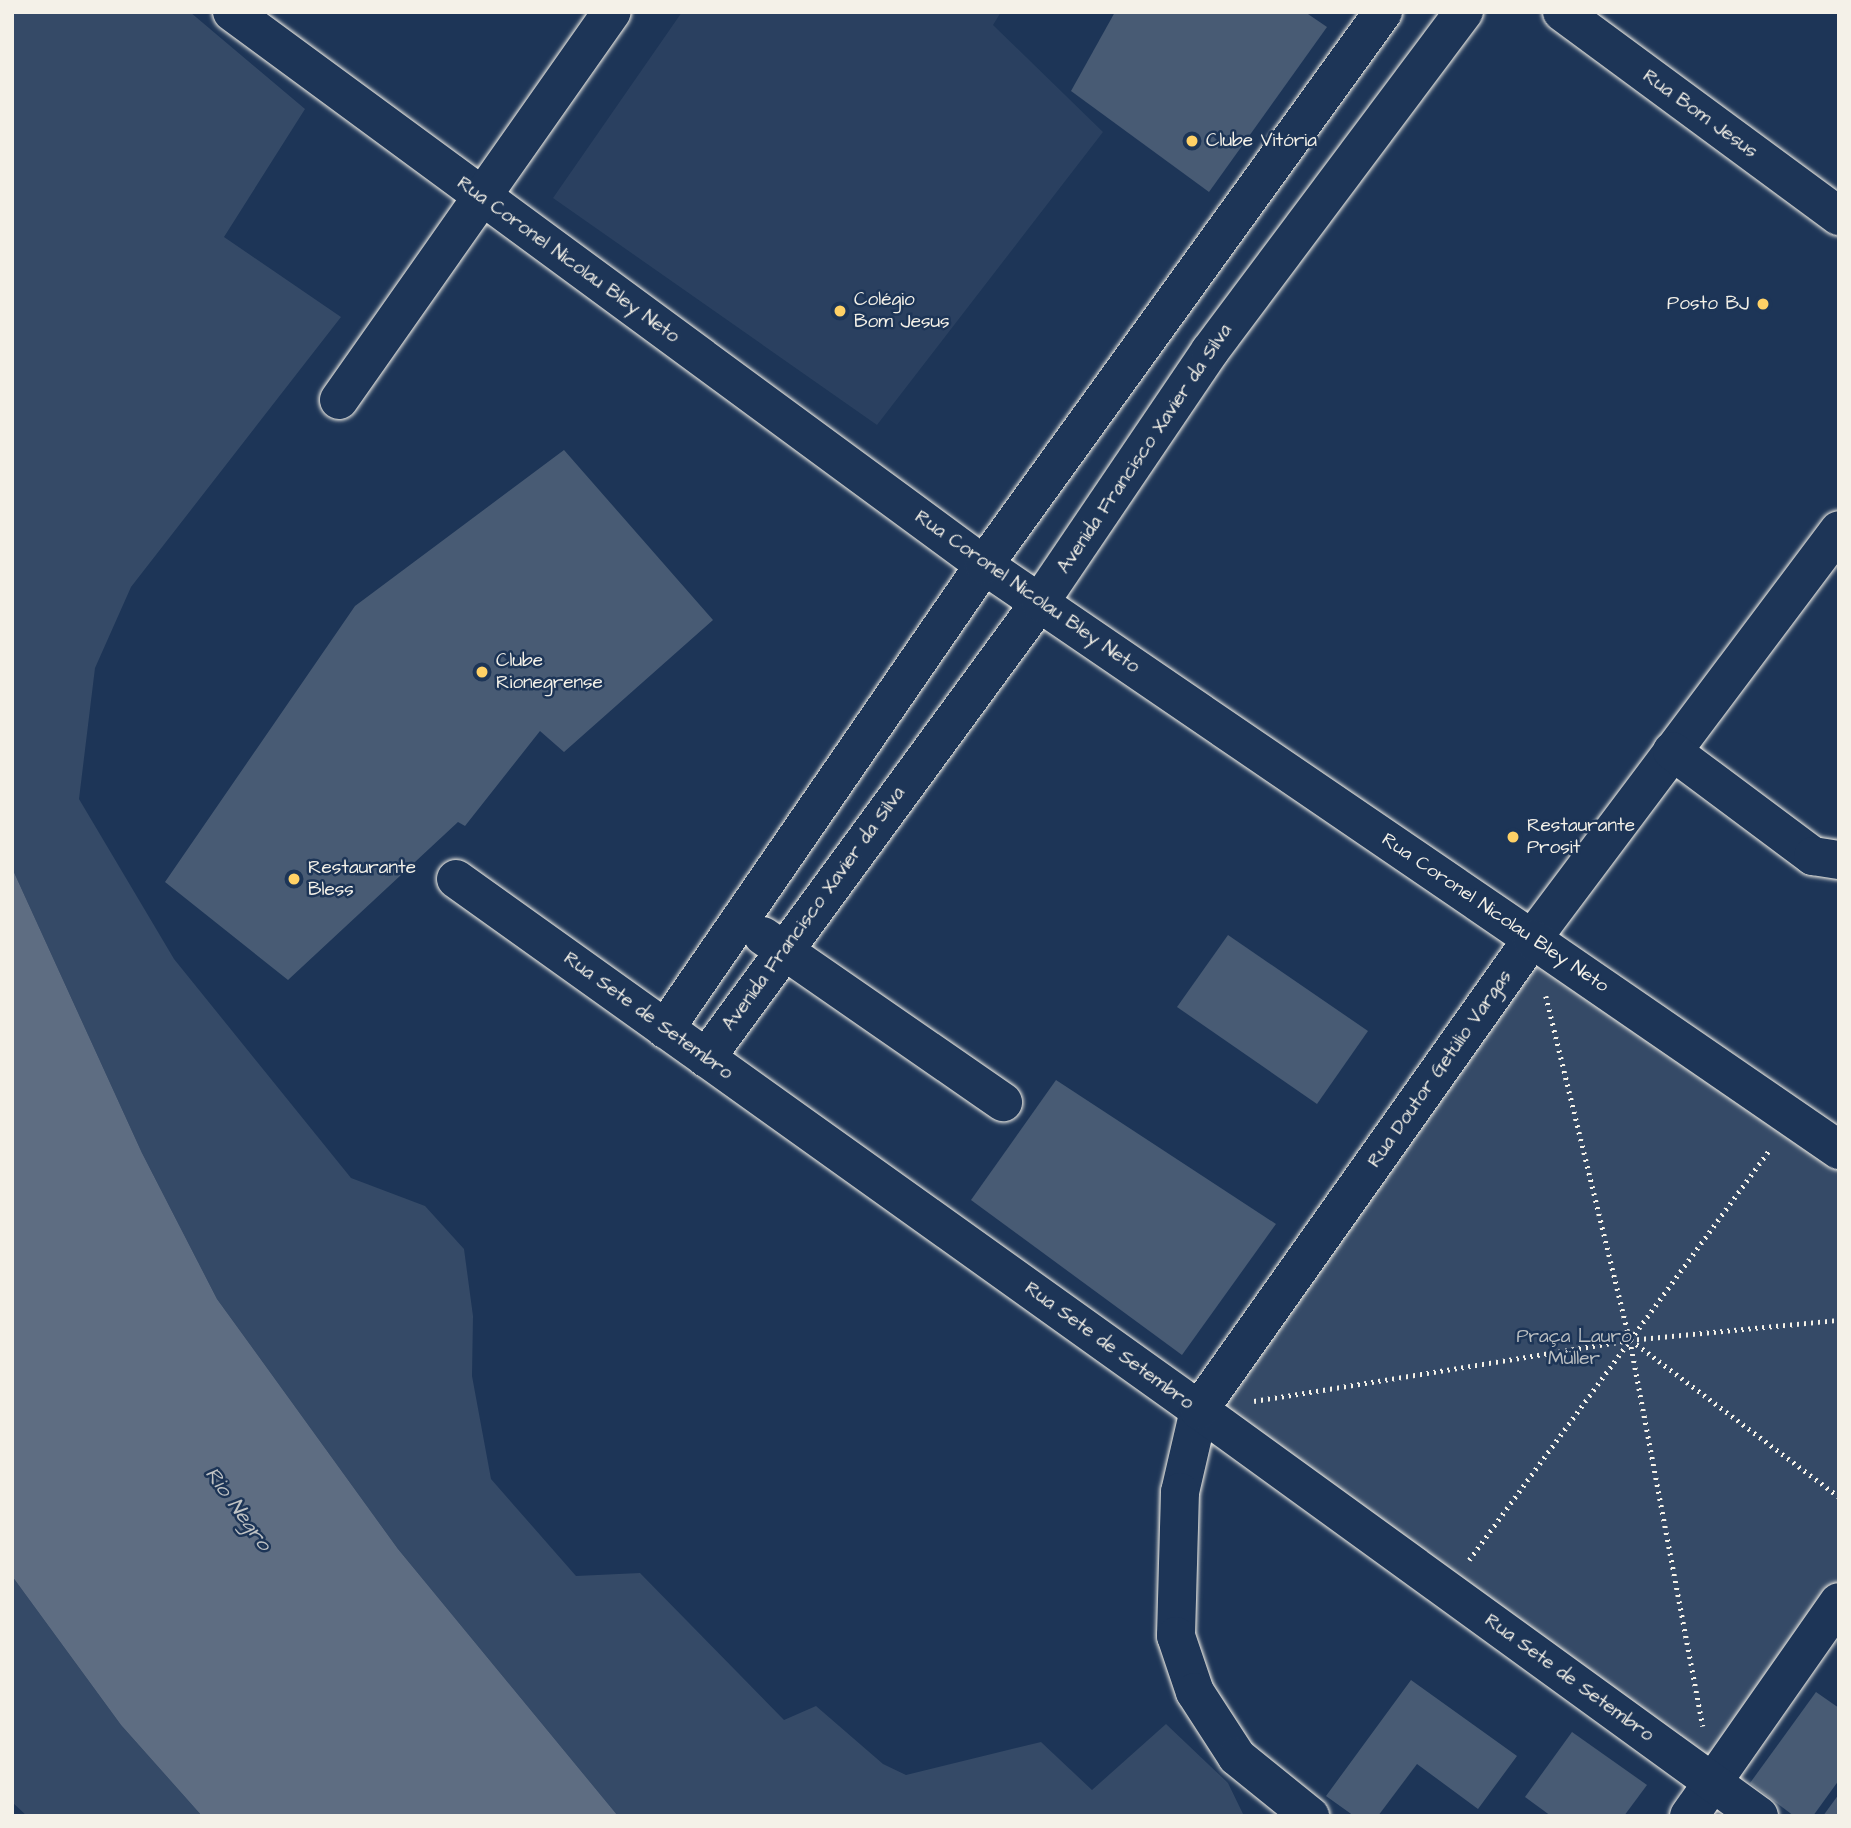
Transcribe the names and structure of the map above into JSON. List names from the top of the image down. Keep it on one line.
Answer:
{"streets":{"street":["Rua Bom Jesus","Rua Coronel Nicolau Bley Neto","Avenida Francisco Xavier da Silva","Rua Sete de Setembro","Rua Doutor Getúlio Vargas"]},"crossings":[["Rua Coronel Nicolau Bley Neto","Avenida Francisco Xavier da Silva"],["Rua Coronel Nicolau Bley Neto","Rua Doutor Getúlio Vargas"],["Avenida Francisco Xavier da Silva","Rua Sete de Setembro"],["Rua Sete de Setembro","Rua Doutor Getúlio Vargas"]],"water":["Rio Negro"],"parks":["Praça Lauro Müller"],"places":["Clube Vitória","Posto BJ","Colégio Bom Jesus","Clube Rionegrense","Restaurante Prosit","Restaurante Bless"]}
